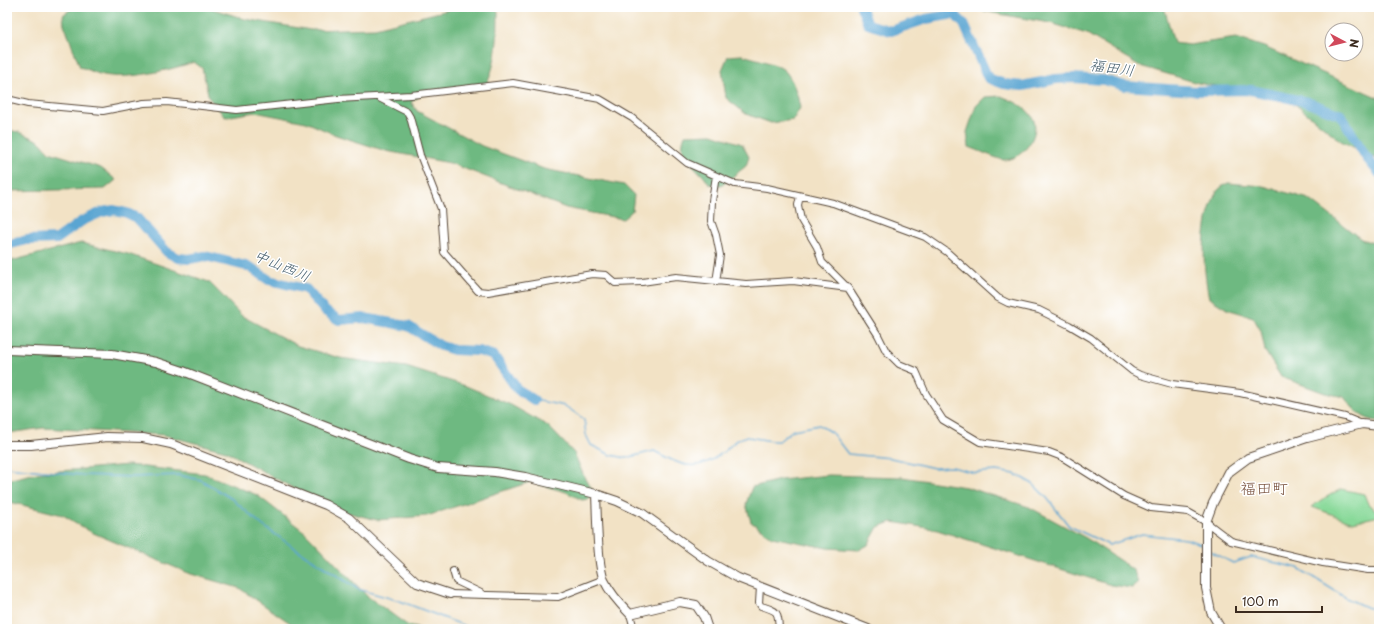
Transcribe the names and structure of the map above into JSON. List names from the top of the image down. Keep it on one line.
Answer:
{"districts":["福田町"],"water":["福田川","中山西川"],"scale_bar":"100 m","north":"right"}
